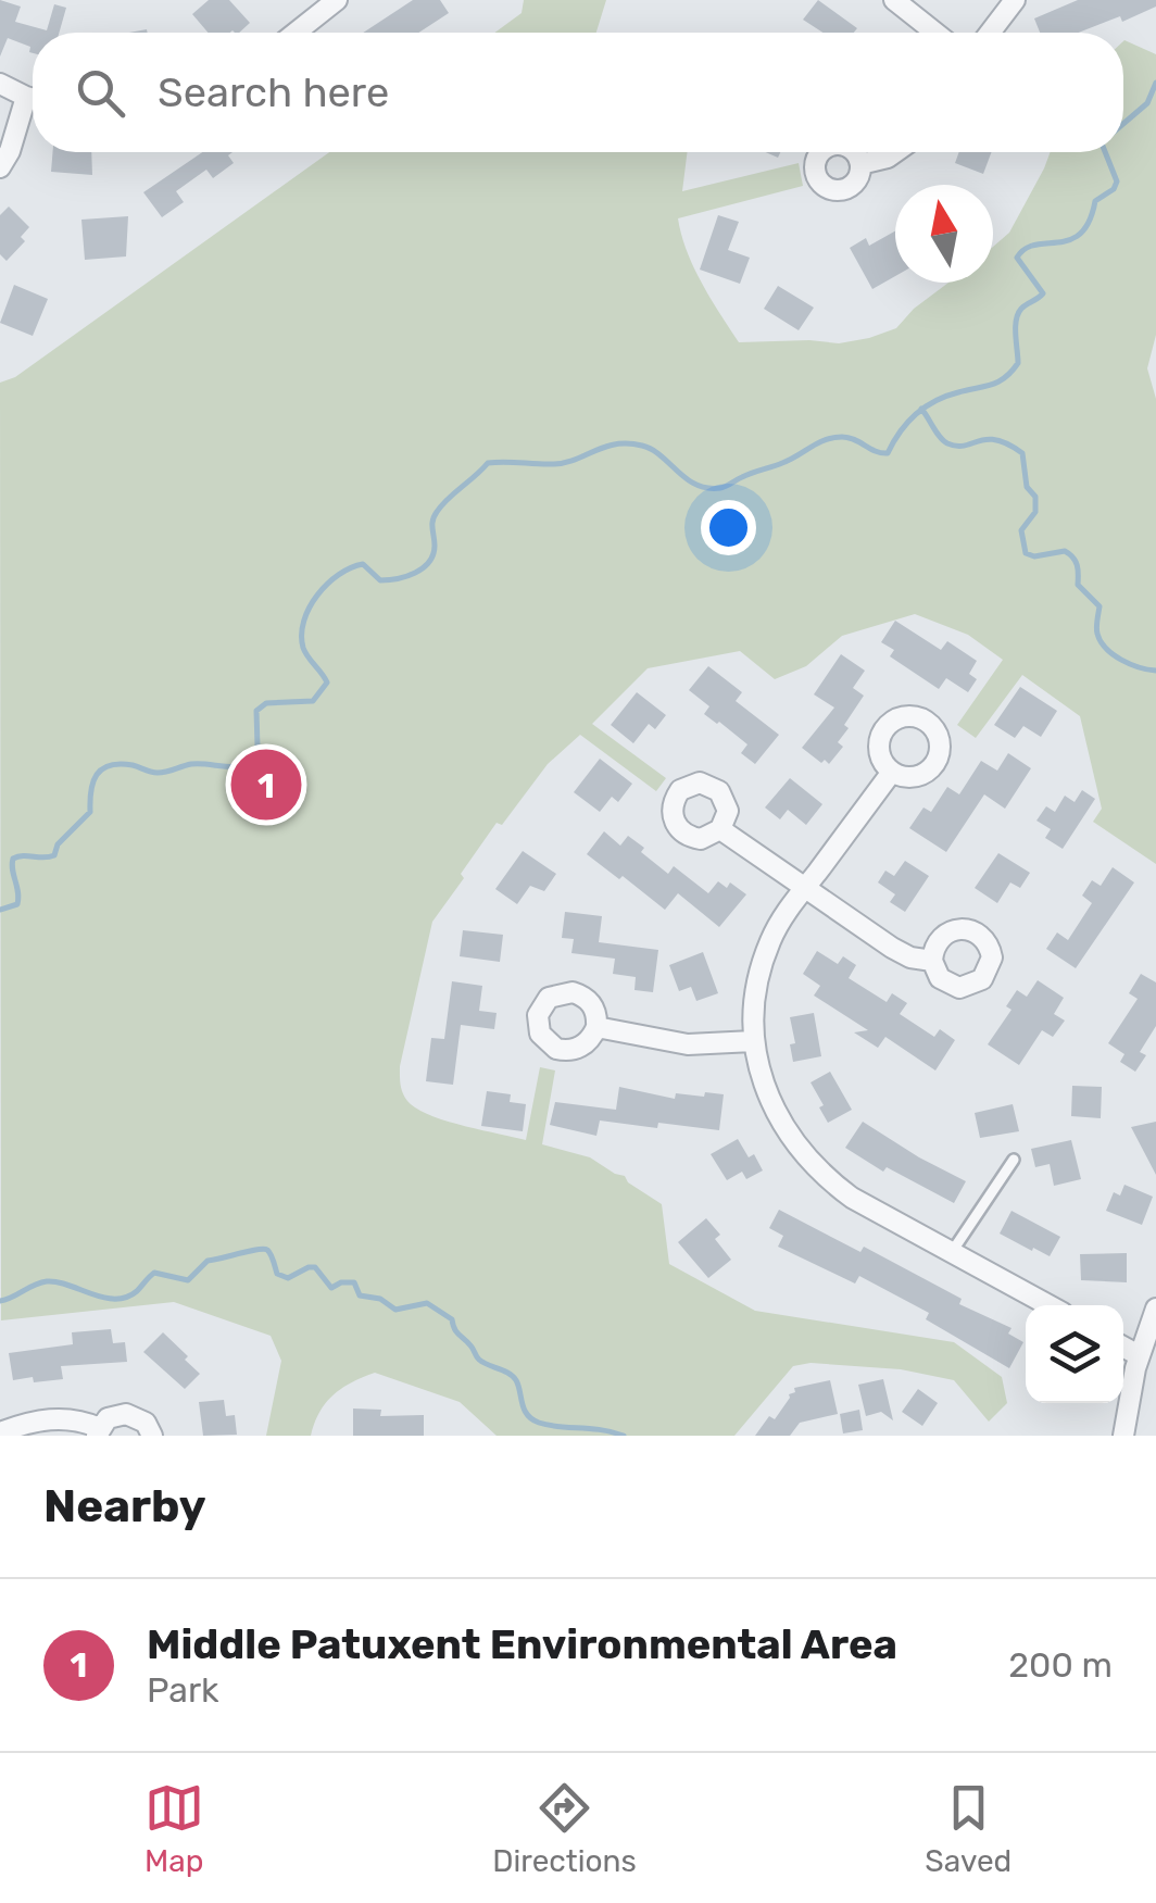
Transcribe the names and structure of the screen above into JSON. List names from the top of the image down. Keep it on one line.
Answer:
{"north":"top","page":{"search":"Search here","pins":"1","heading":"Nearby","list":[{"mark":"1","name":"Middle Patuxent Environmental Area","note":"Park","value":"200 m"}],"nav":["Map","Directions","Saved"]}}
